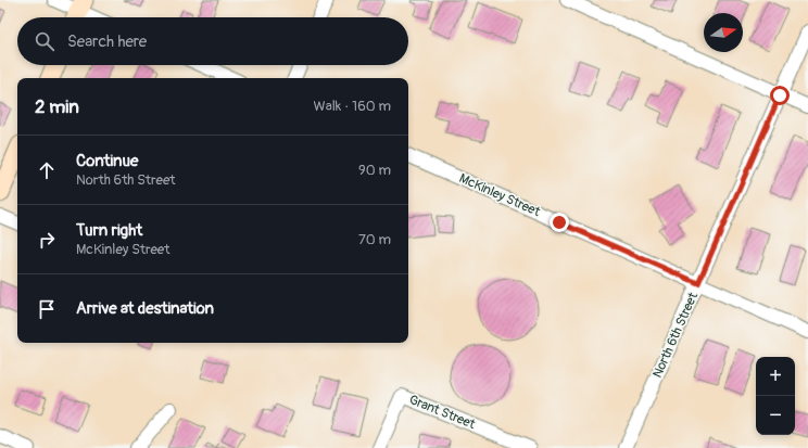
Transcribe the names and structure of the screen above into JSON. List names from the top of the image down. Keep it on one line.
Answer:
{"streets":{"street":["McKinley Street","North 6th Street","Grant Street"]},"crossings":[["McKinley Street","North 6th Street"]],"north":"right","page":{"search":"Search here","heading":["2 min","Walk · 160 m"],"list":[["Continue","North 6th Street","90 m"],["Turn right","McKinley Street","70 m"],"Arrive at destination"],"map_buttons":["+","−"]}}
